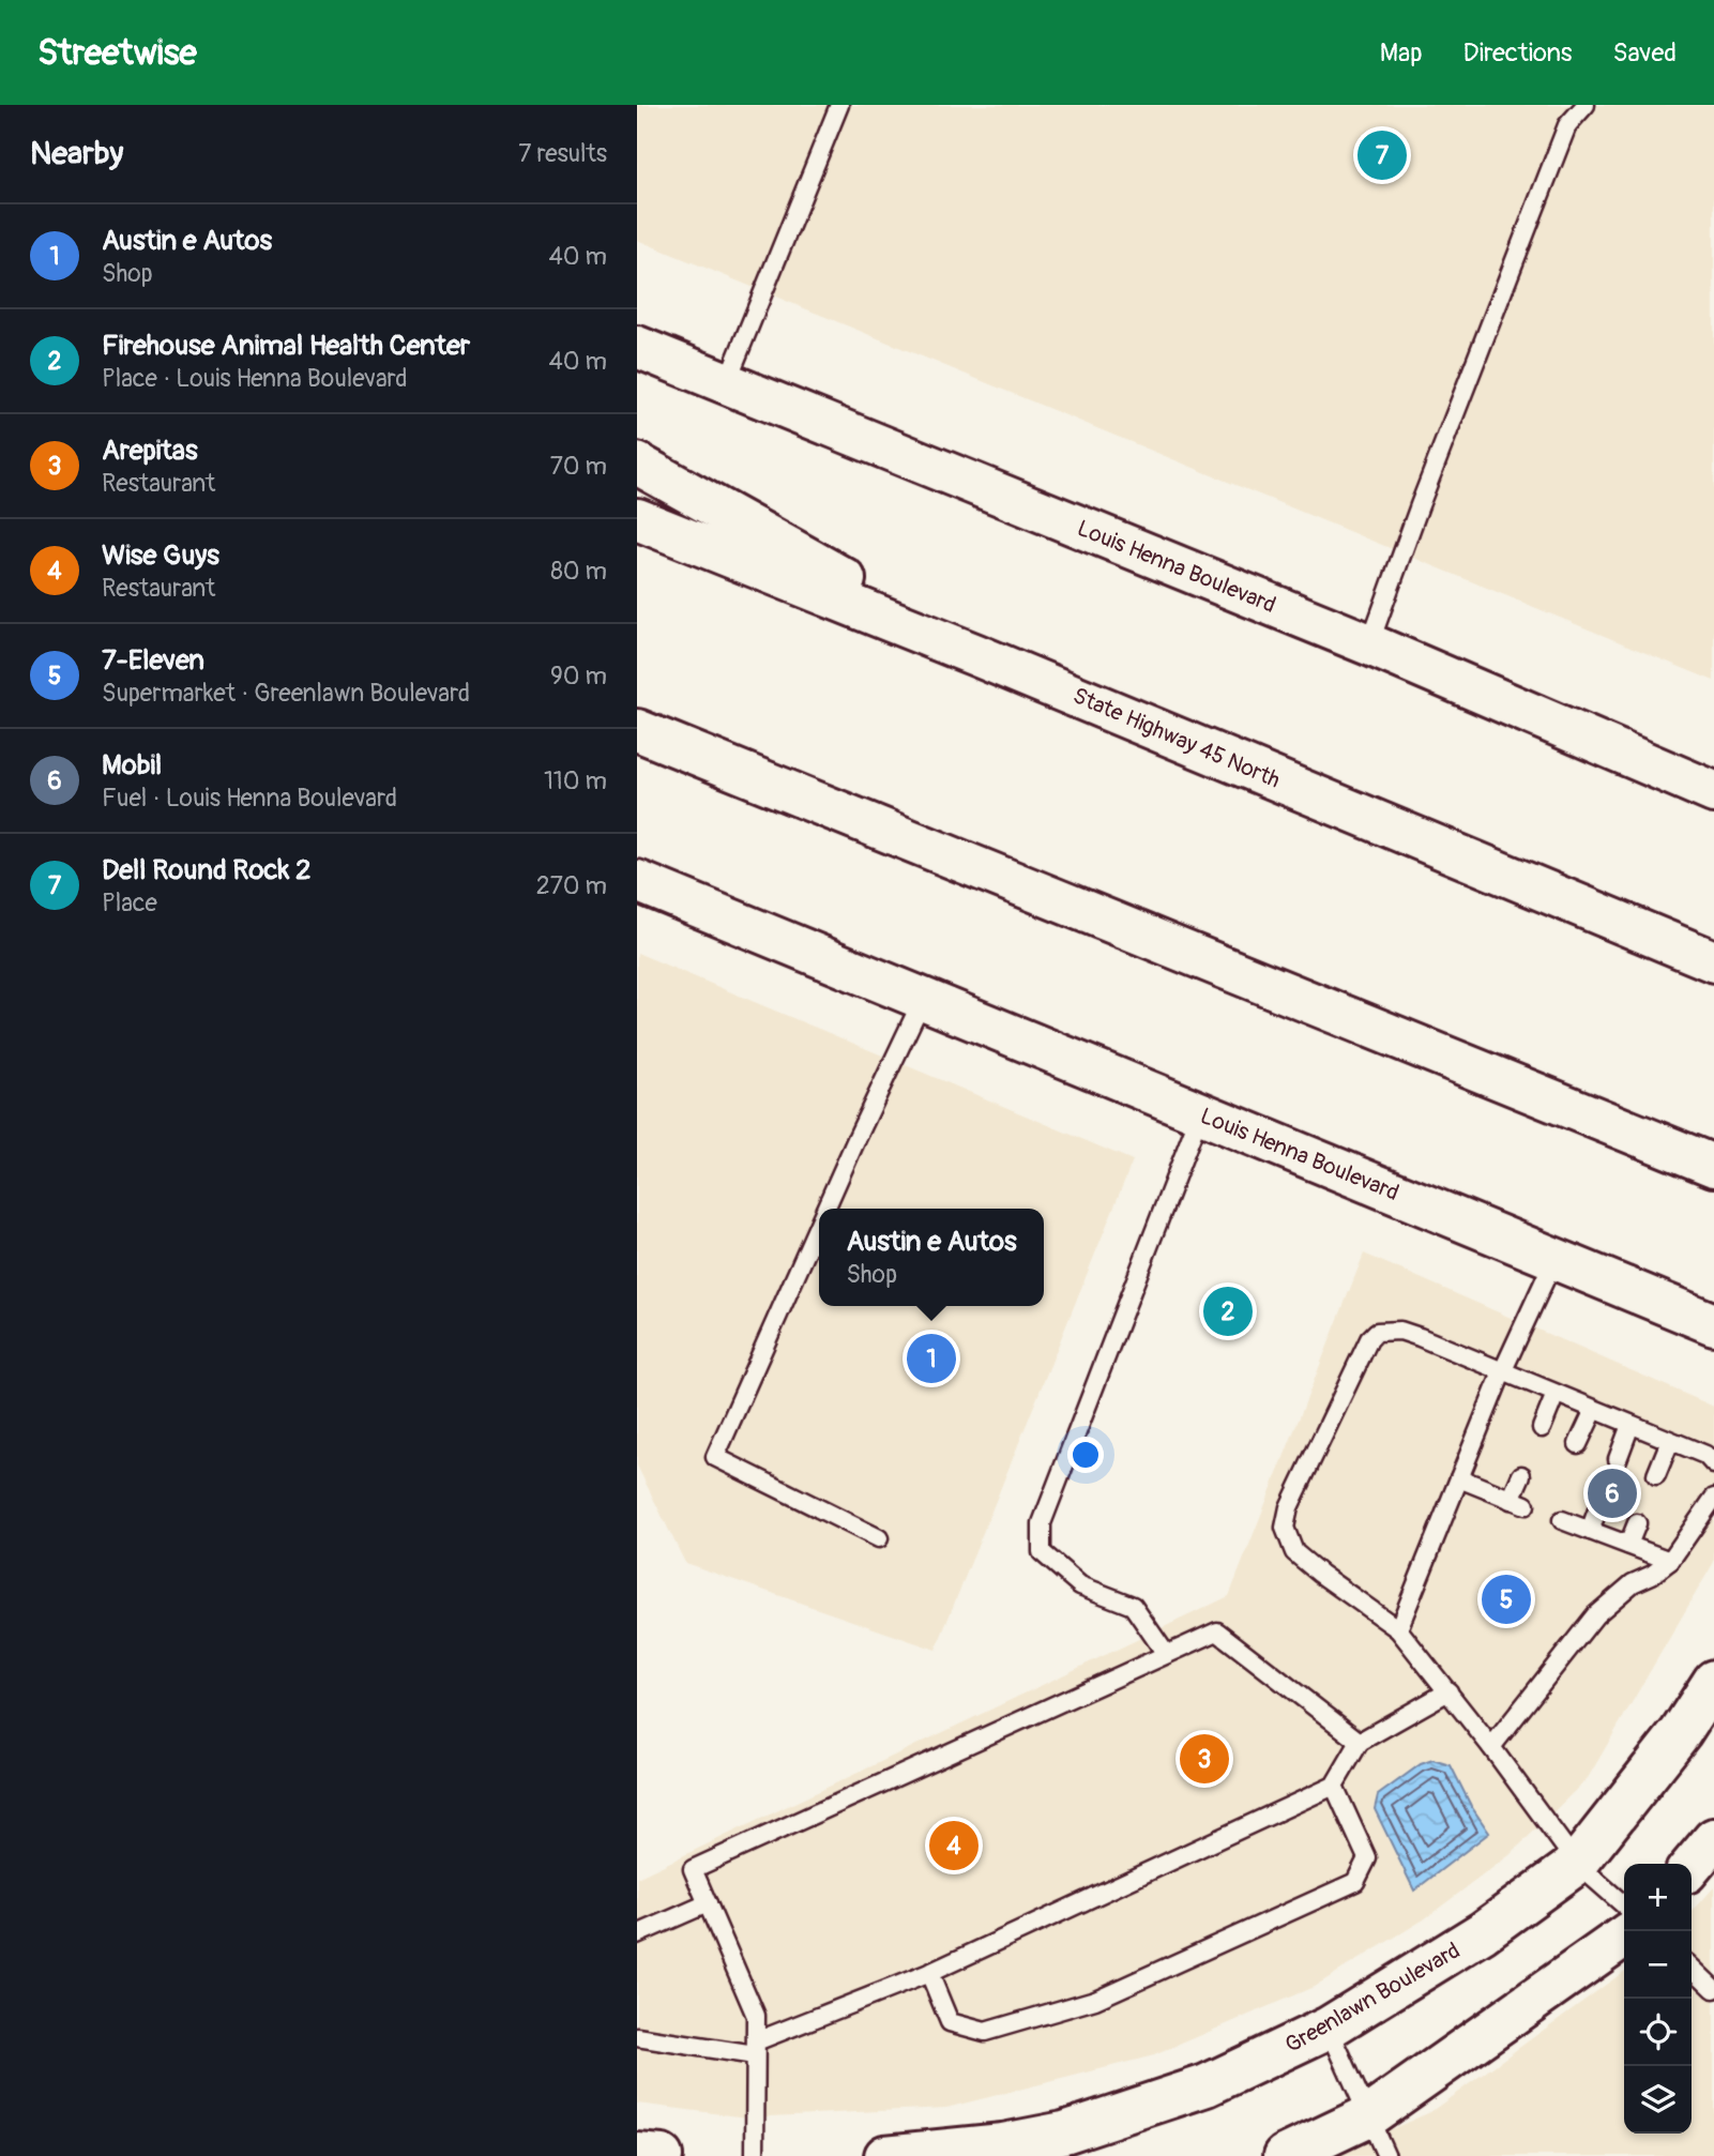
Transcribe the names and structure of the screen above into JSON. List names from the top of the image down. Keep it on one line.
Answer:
{"streets":{"main road":["Louis Henna Boulevard","State Highway 45 North","Greenlawn Boulevard"]},"page":{"header":"Streetwise","nav":["Map","Directions","Saved"],"heading":["Nearby","7 results"],"pins":["7","2","1","6","5","3","4"],"list":[{"mark":"1","name":"Austin e Autos","note":"Shop","value":"40 m"},{"mark":"2","name":"Firehouse Animal Health Center","note":"Place · Louis Henna Boulevard","value":"40 m"},{"mark":"3","name":"Arepitas","note":"Restaurant","value":"70 m"},{"mark":"4","name":"Wise Guys","note":"Restaurant","value":"80 m"},{"mark":"5","name":"7-Eleven","note":"Supermarket · Greenlawn Boulevard","value":"90 m"},{"mark":"6","name":"Mobil","note":"Fuel · Louis Henna Boulevard","value":"110 m"},{"mark":"7","name":"Dell Round Rock 2","note":"Place","value":"270 m"}],"popup":["Austin e Autos","Shop"],"map_buttons":["+","−"]}}
